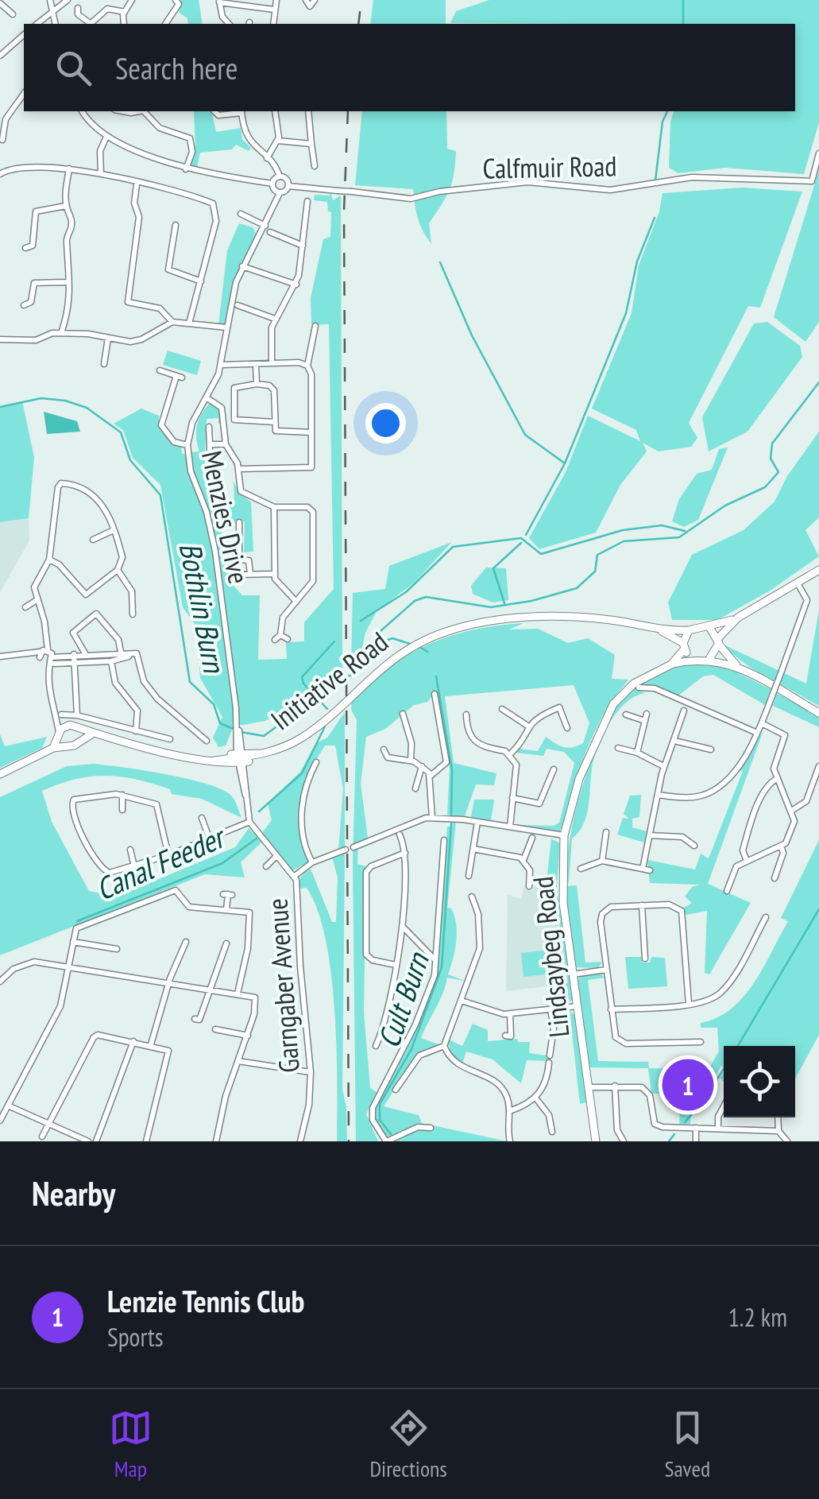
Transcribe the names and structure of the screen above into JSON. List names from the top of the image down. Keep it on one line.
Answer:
{"streets":{"main road":["Initiative Road","Lindsaybeg Road"],"street":["Calfmuir Road","Menzies Drive","Garngaber Avenue"]},"crossings":[["Menzies Drive","Initiative Road"],["Menzies Drive","Garngaber Avenue"],["Initiative Road","Lindsaybeg Road"],["Initiative Road","Garngaber Avenue"]],"water":["Bothlin Burn","Canal Feeder","Cult Burn"],"page":{"search":"Search here","pins":"1","heading":"Nearby","list":[{"mark":"1","name":"Lenzie Tennis Club","note":"Sports","value":"1.2 km"}],"nav":["Map","Directions","Saved"]}}
